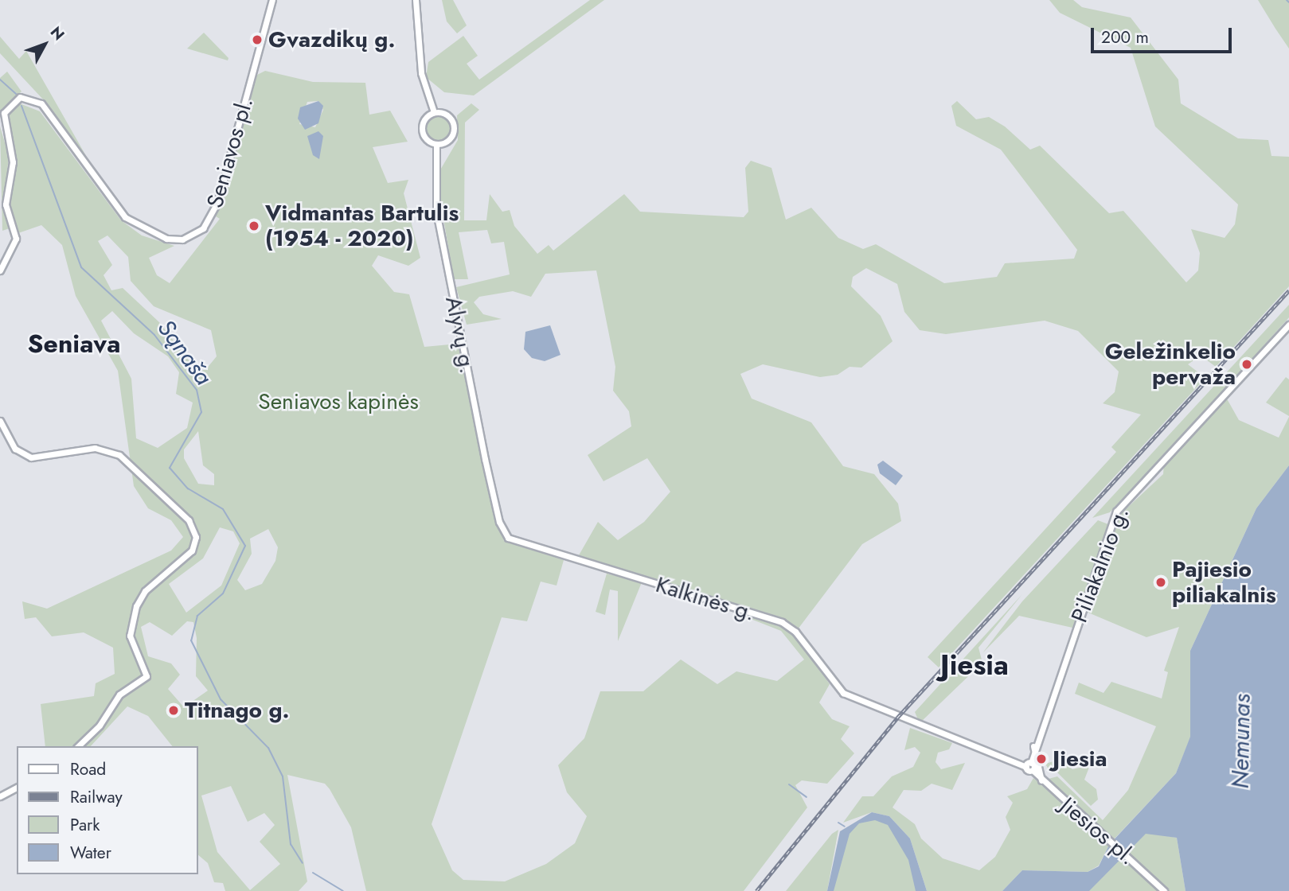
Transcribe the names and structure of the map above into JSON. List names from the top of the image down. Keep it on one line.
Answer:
{"streets":{"main road":["Seniavos pl.","Alyvų g.","Piliakalnio g.","Kalkinės g.","Jiesios pl."]},"crossings":[["Alyvų g.","Kalkinės g."],["Piliakalnio g.","Kalkinės g."],["Piliakalnio g.","Jiesios pl."],["Kalkinės g.","Jiesios pl."]],"districts":["Seniava","Jiesia"],"water":["Sąnaša","Nemunas"],"parks":["Seniavos kapinės"],"places":["Gvazdikų g.","Vidmantas Bartulis (1954 - 2020)","Geležinkelio pervaža","Pajiesio piliakalnis","Titnago g.","Jiesia"],"legend":["Road","Railway","Park","Water"],"scale_bar":"200 m","north":"top right"}
